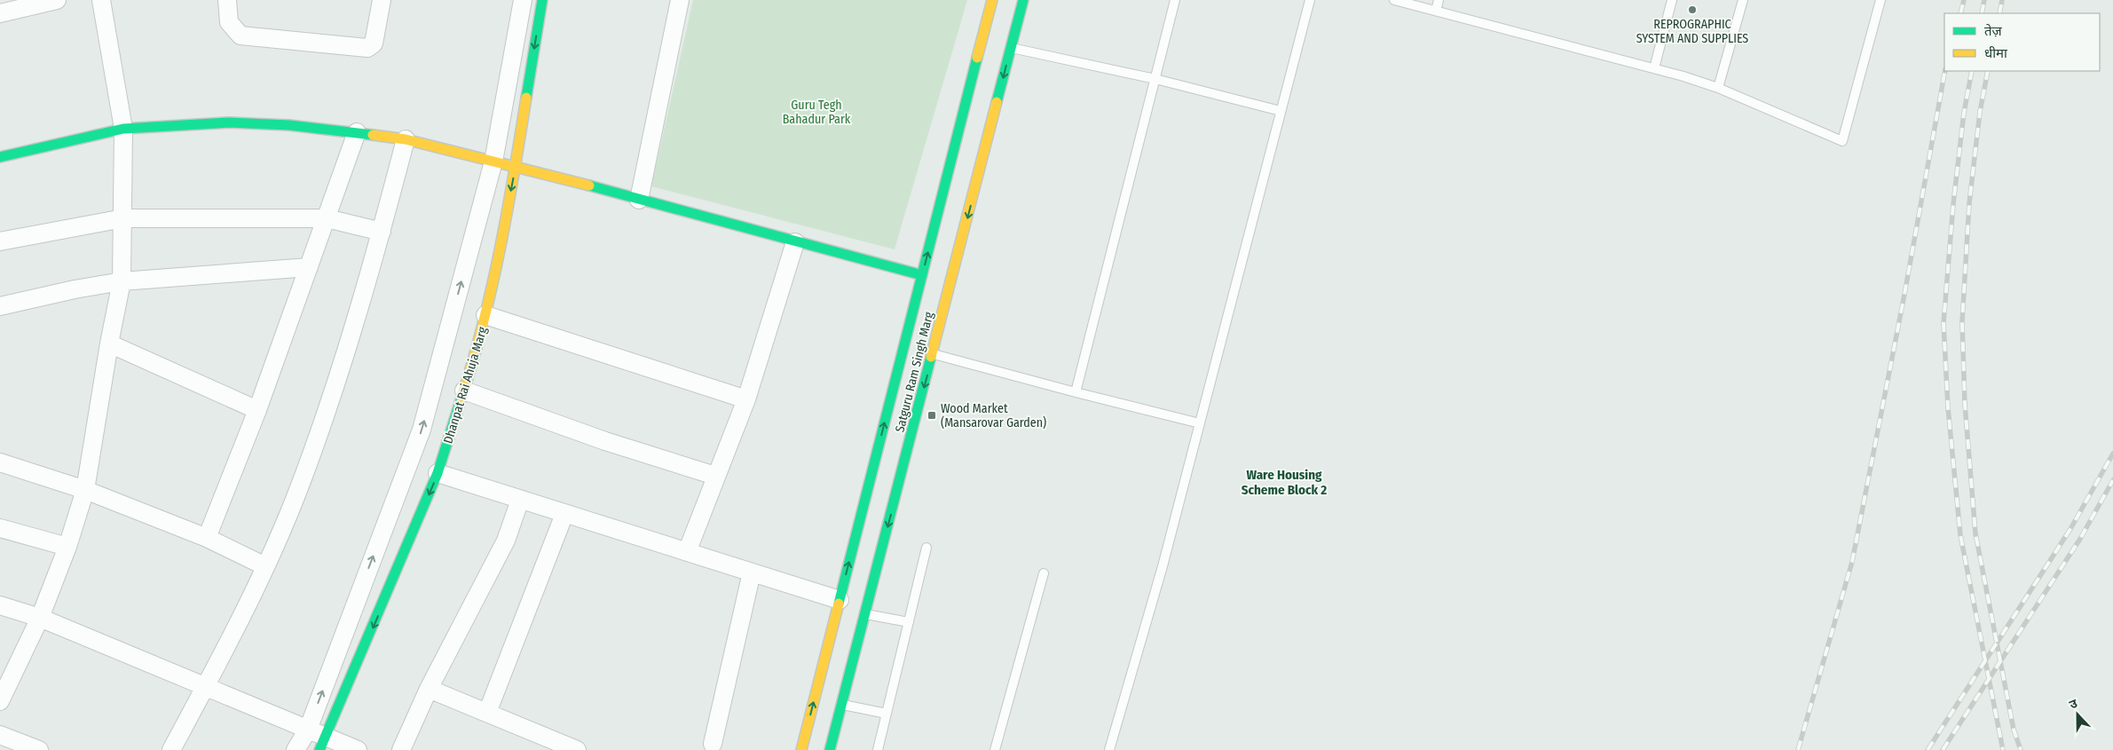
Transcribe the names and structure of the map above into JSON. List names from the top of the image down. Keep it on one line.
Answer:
{"streets":{"street":["Satguru Ram Singh Marg","Dhanpat Rai Ahuja Marg"]},"districts":["Ware Housing Scheme Block 2"],"parks":["Guru Tegh Bahadur Park"],"places":{"other":["REPROGRAPHIC SYSTEM AND SUPPLIES"],"transit":["Wood Market (Mansarovar Garden)"]},"legend":["तेज़","धीमा"],"north":"top"}
